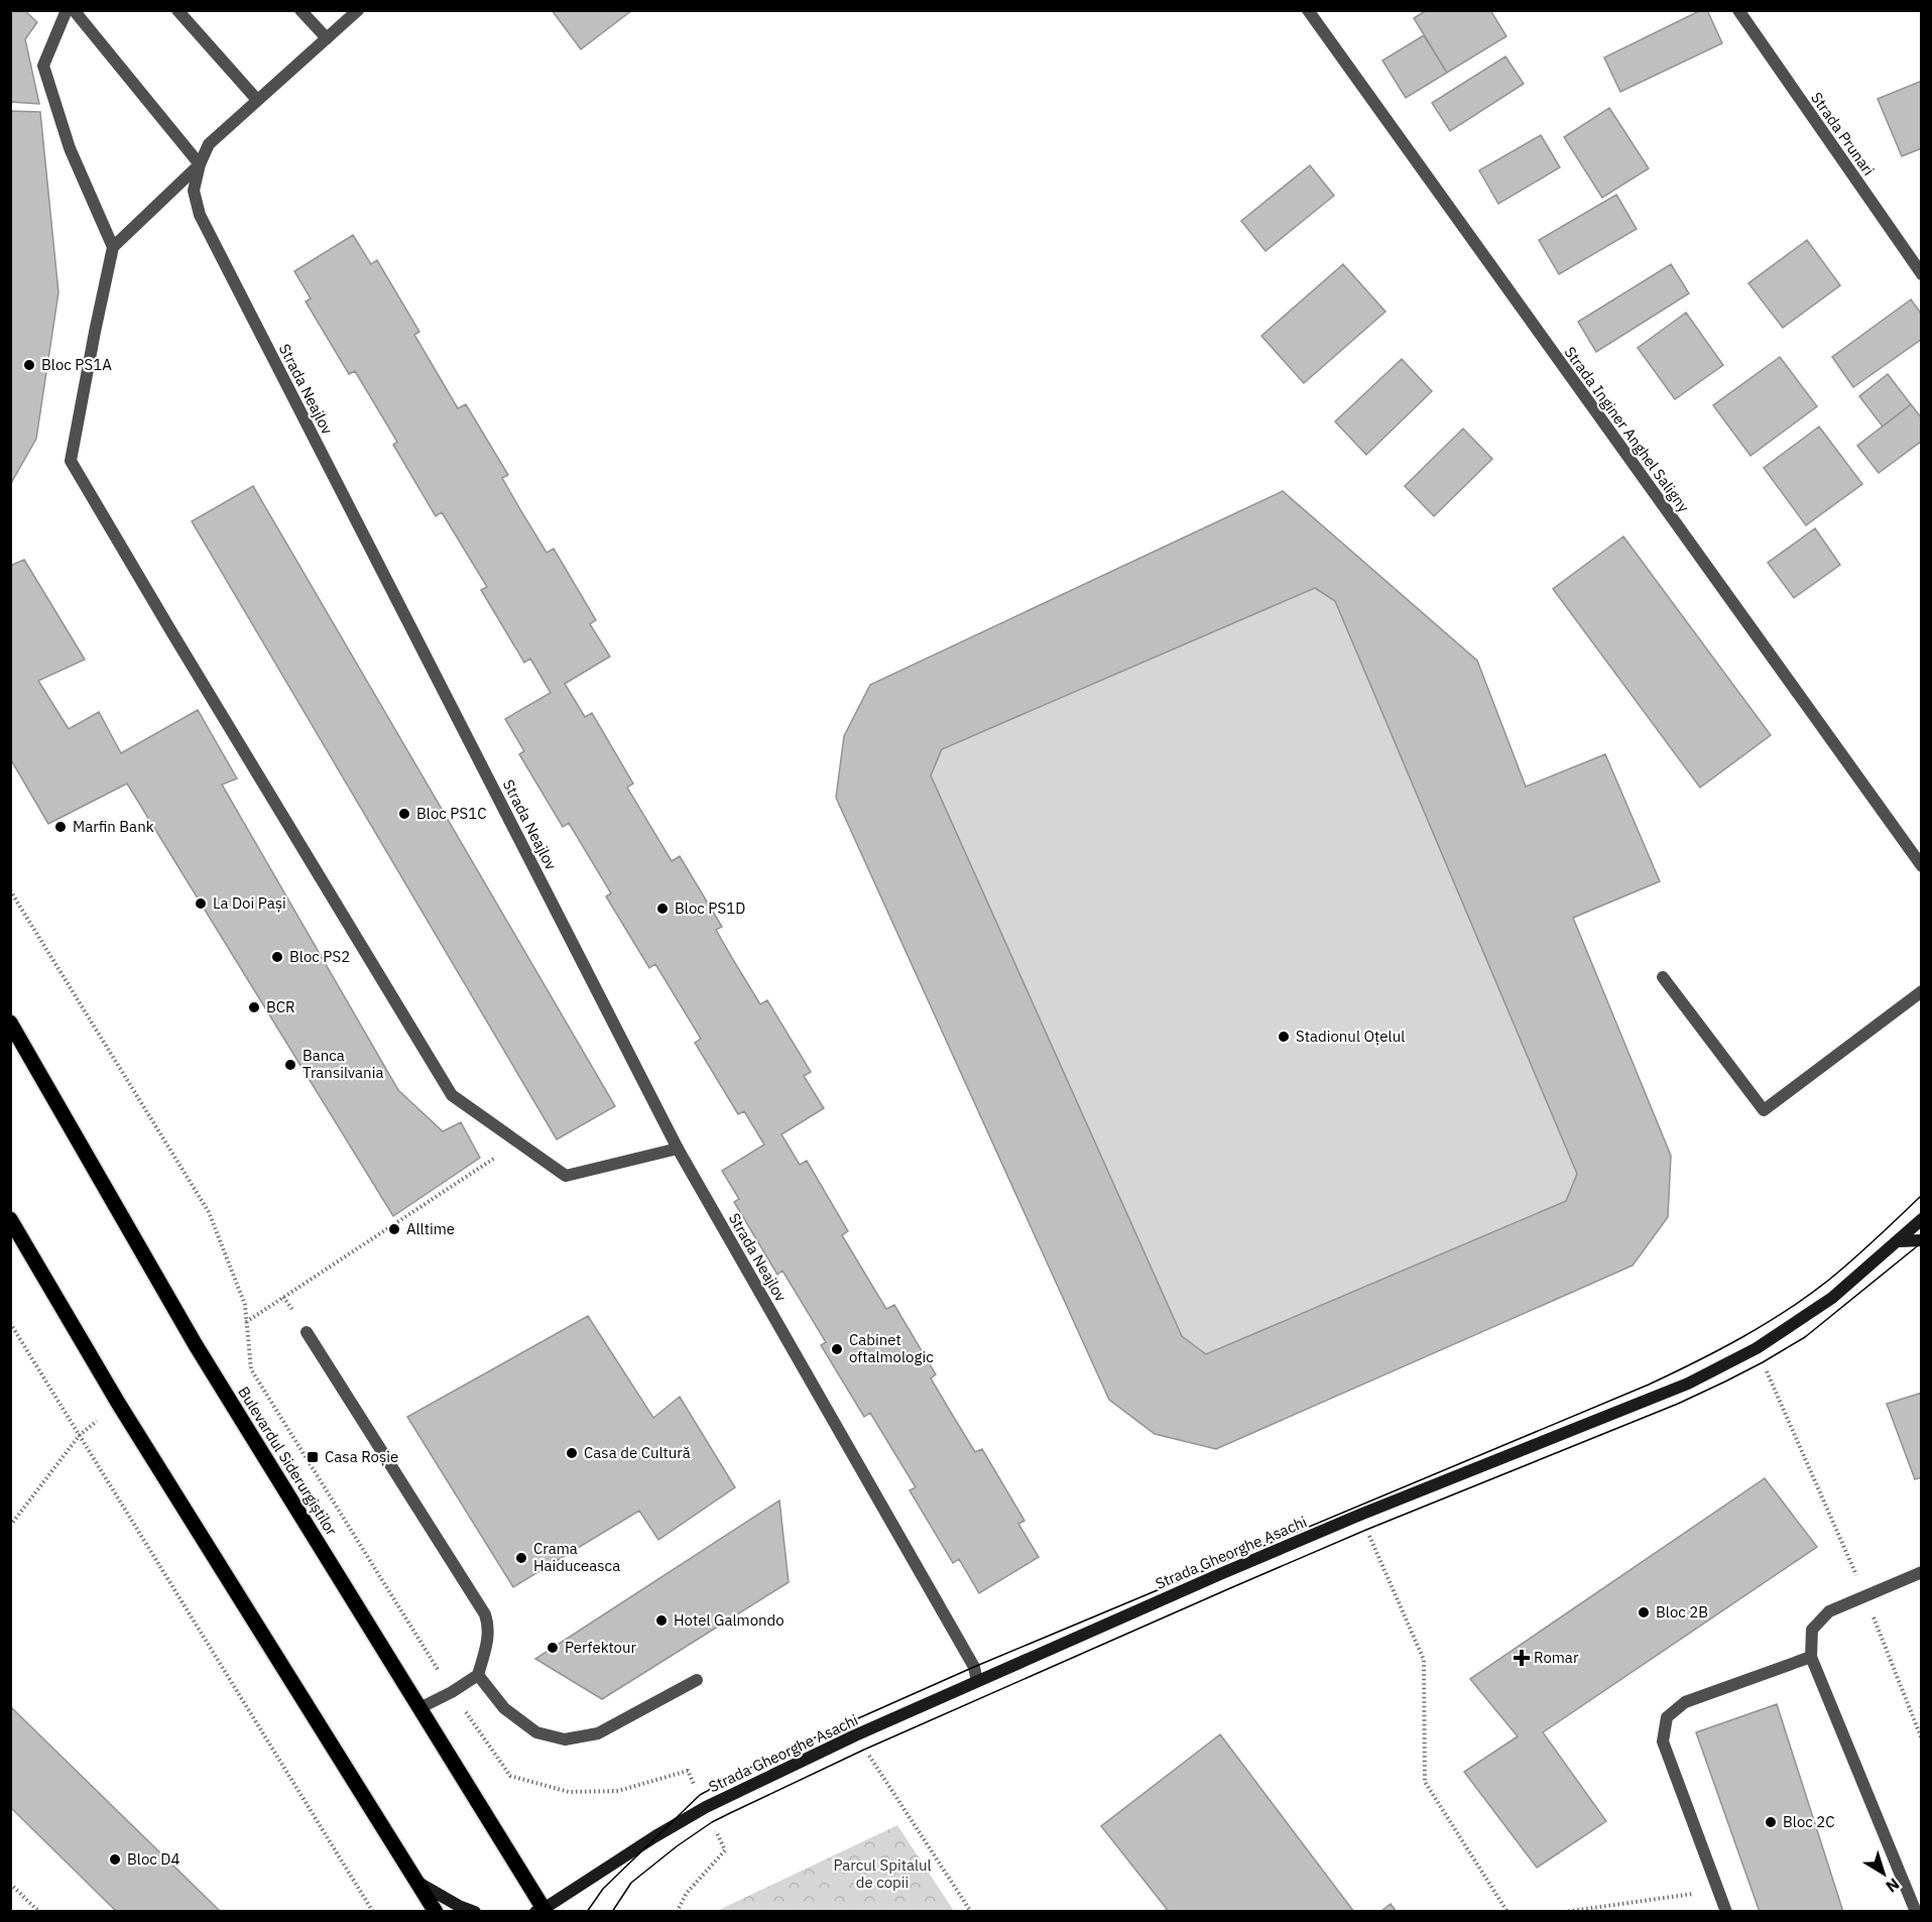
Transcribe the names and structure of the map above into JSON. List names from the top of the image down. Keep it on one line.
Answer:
{"streets":{"main road":["Bulevardul Siderurgiștilor"],"street":["Strada Prunari","Strada Neajlov","Strada Inginer Anghel Saligny","Strada Gheorghe Asachi"]},"crossings":[["Strada Neajlov","Strada Gheorghe Asachi"],["Bulevardul Siderurgiștilor","Strada Gheorghe Asachi"]],"parks":["Parcul Spitalul de copii"],"places":{"other":["Bloc PS1A","Bloc PS1C","Marfin Bank","La Doi Pași","Bloc PS1D","Bloc PS2","BCR","Stadionul Oțelul","Banca Transilvania","Alltime","Cabinet oftalmologic","Casa de Cultură","Crama Haiduceasca","Bloc 2B","Hotel Galmondo","Perfektour","Bloc 2C","Bloc D4"],"transit":["Casa Roșie"],"health":["Romar"]},"north":"bottom right"}
